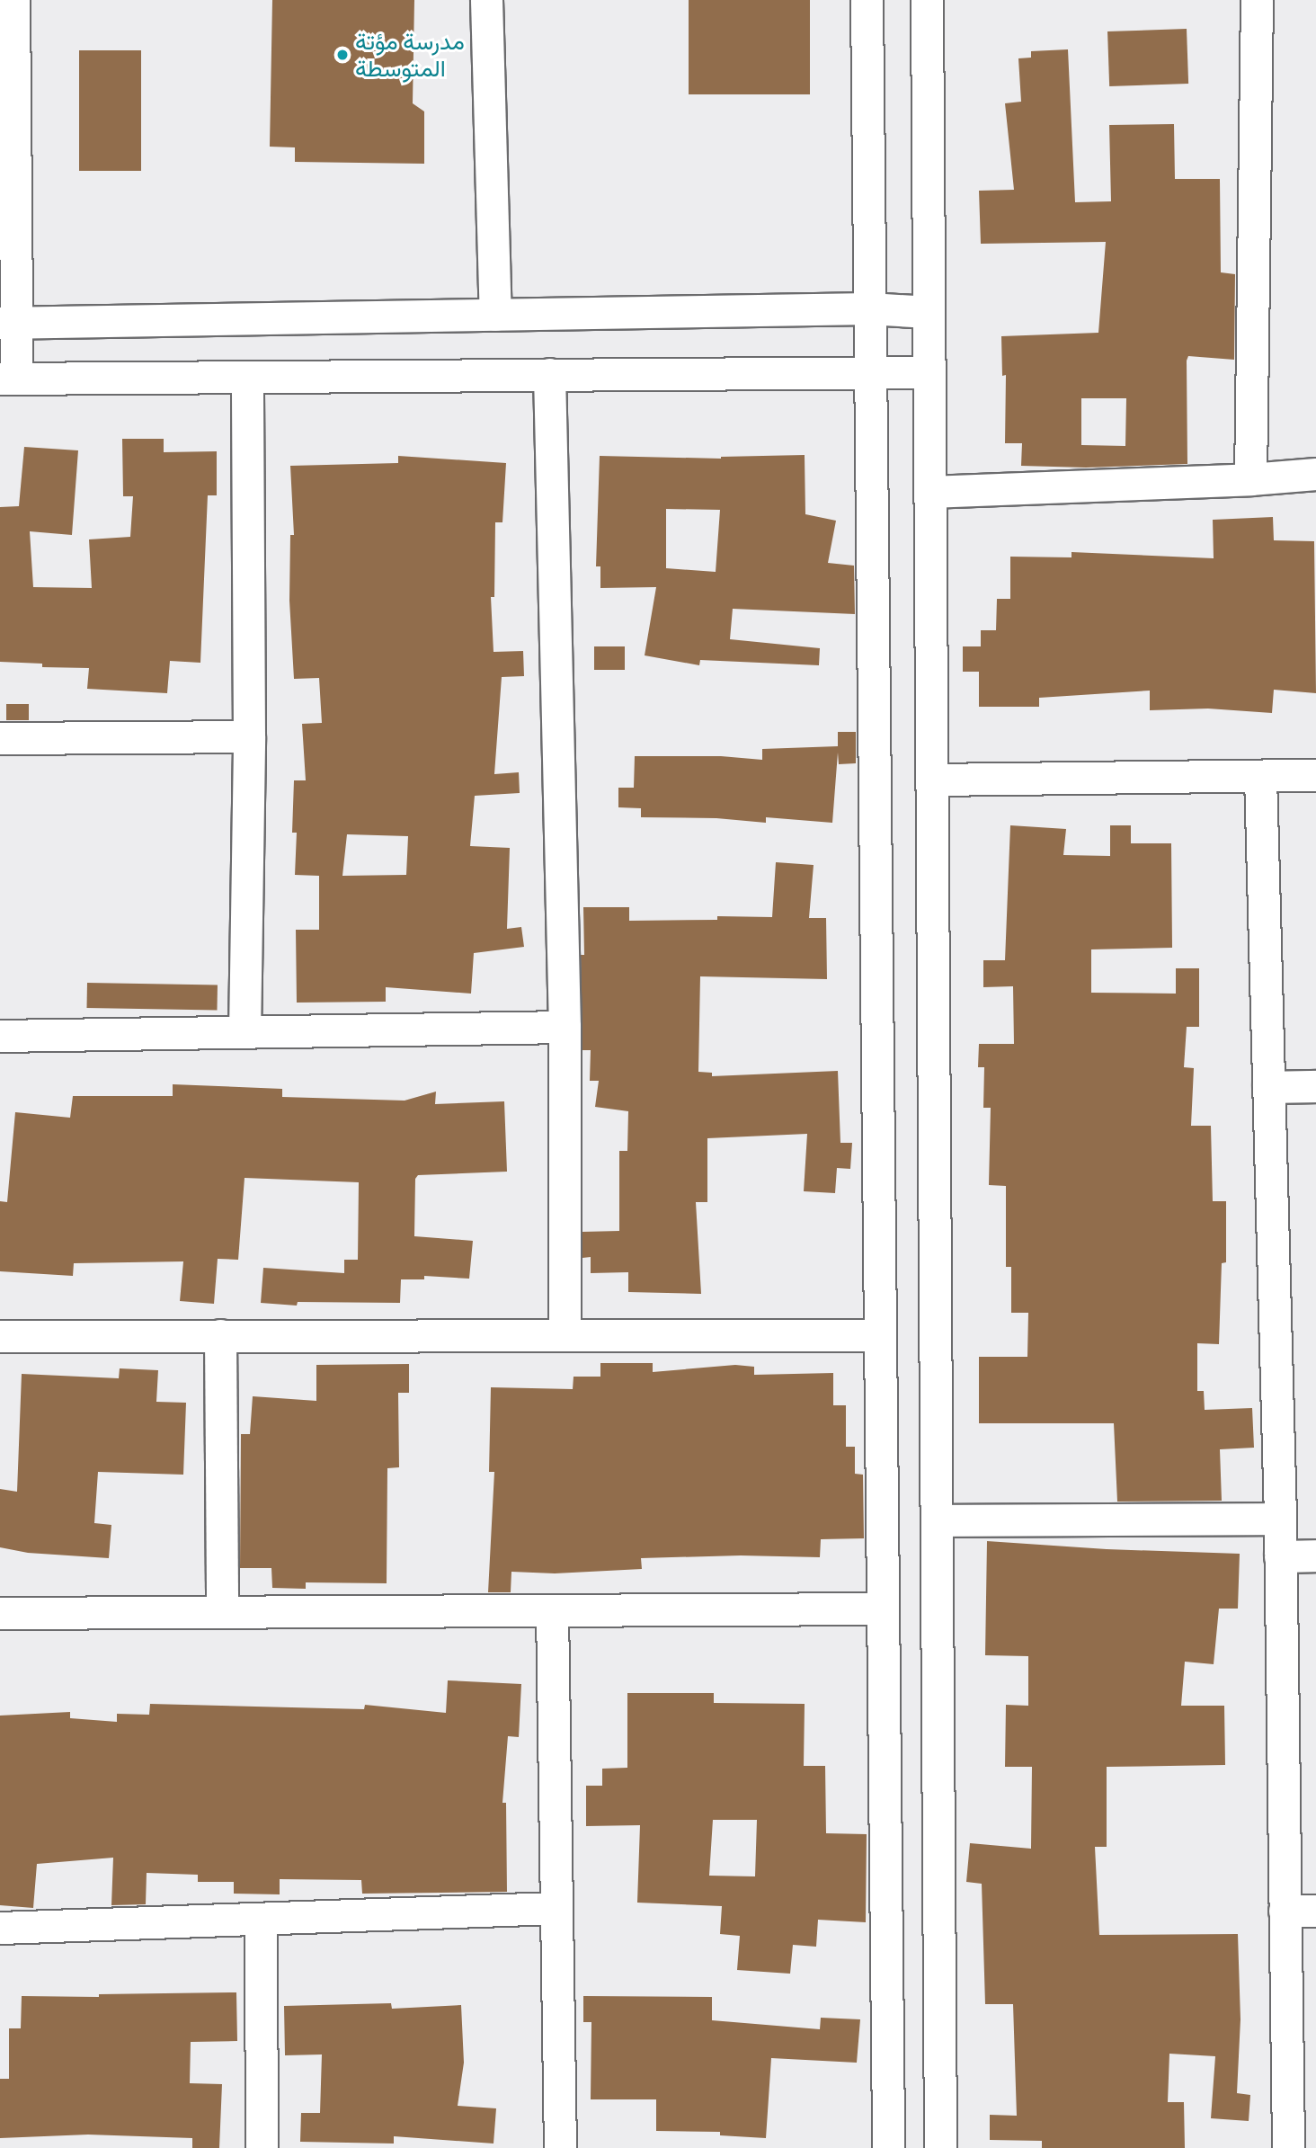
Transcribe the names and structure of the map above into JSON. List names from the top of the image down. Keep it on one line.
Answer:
{"places":["مدرسة مؤتة المتوسطة"]}
